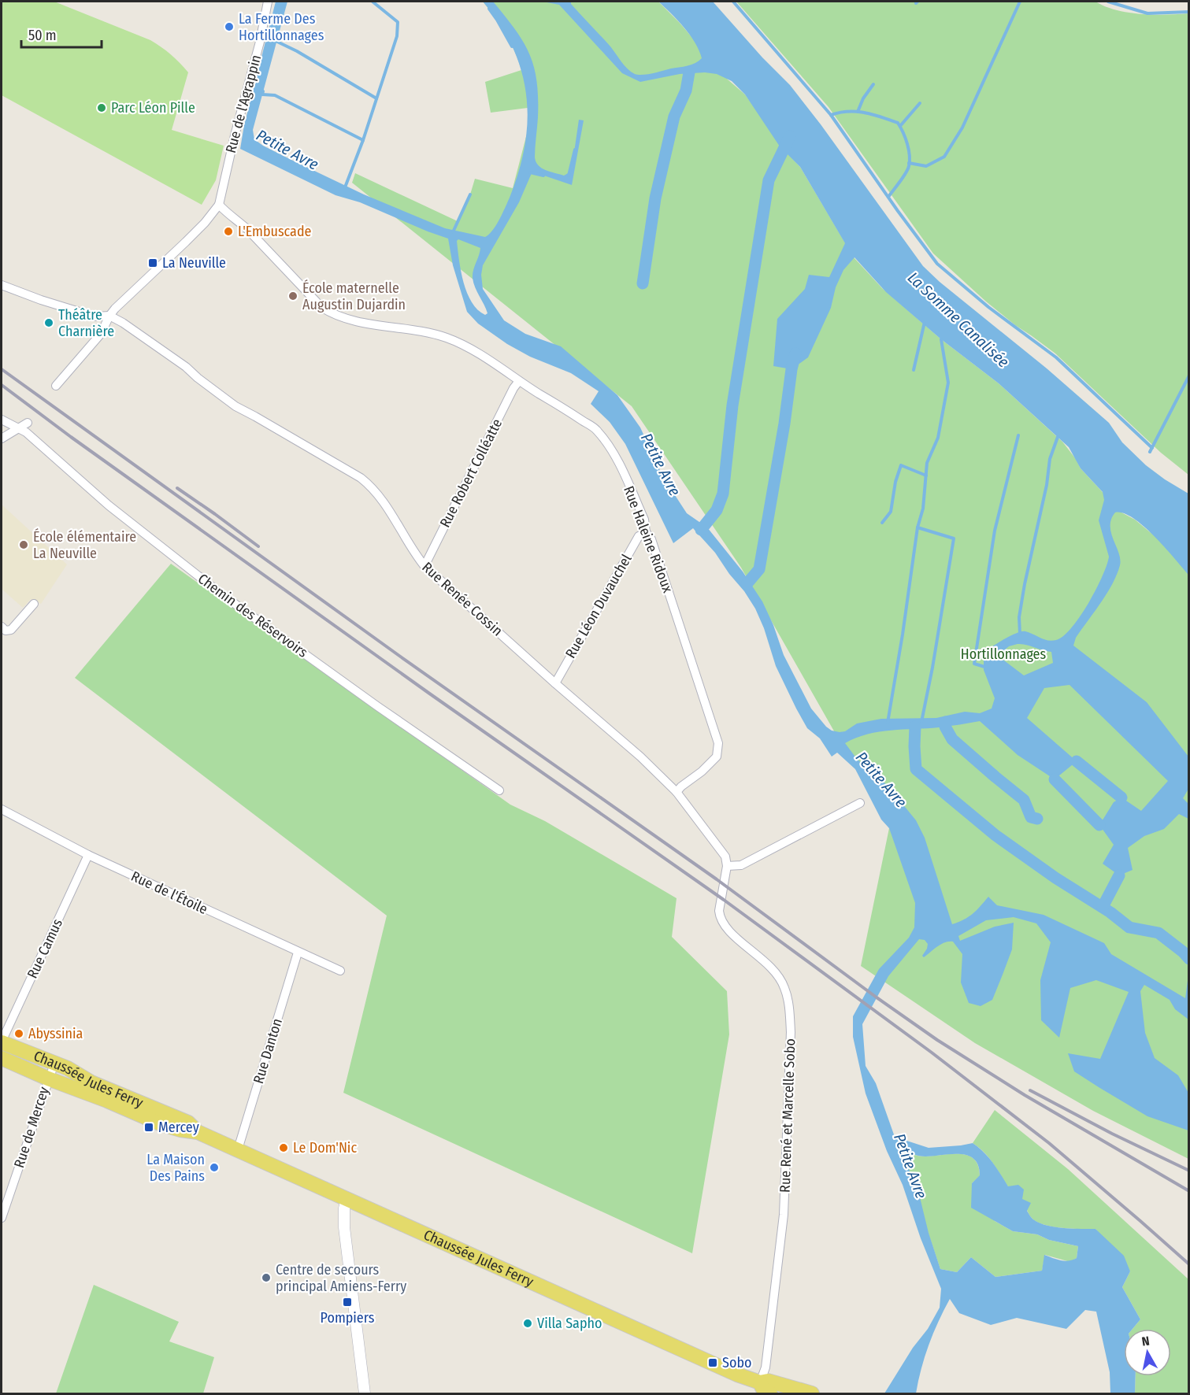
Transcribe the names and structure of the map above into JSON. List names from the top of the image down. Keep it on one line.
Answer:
{"streets":{"main road":["Chaussée Jules Ferry"],"street":["Rue de l'Agrappin","Rue Robert Colléatte","Rue Haleine Ridoux","Rue Renée Cossin","Rue Léon Duvauchel","Chemin des Réservoirs","Rue de l'Étoile","Rue Camus","Rue Danton","Rue René et Marcelle Sobo","Rue de Mercey"]},"crossings":[["Rue de l'Agrappin","Rue Haleine Ridoux"],["Rue Robert Colléatte","Rue Haleine Ridoux"],["Rue Robert Colléatte","Rue Renée Cossin"],["Rue Haleine Ridoux","Rue Renée Cossin"],["Rue Haleine Ridoux","Rue Léon Duvauchel"],["Rue Renée Cossin","Rue Léon Duvauchel"],["Rue de l'Étoile","Rue Camus"],["Rue de l'Étoile","Rue Danton"],["Rue Camus","Chaussée Jules Ferry"],["Rue Danton","Chaussée Jules Ferry"],["Chaussée Jules Ferry","Rue René et Marcelle Sobo"],["Chaussée Jules Ferry","Rue de Mercey"]],"water":["Petite Avre","La Somme Canalisée"],"parks":["Hortillonnages"],"places":{"other":["La Ferme Des Hortillonnages","Parc Léon Pille","L'Embuscade","École maternelle Augustin Dujardin","Théâtre Charnière","École élémentaire La Neuville","Abyssinia","Le Dom'Nic","La Maison Des Pains","Centre de secours principal Amiens-Ferry","Villa Sapho"],"transit":["La Neuville","Mercey","Pompiers","Sobo"]},"scale_bar":"50 m","north":"top"}
